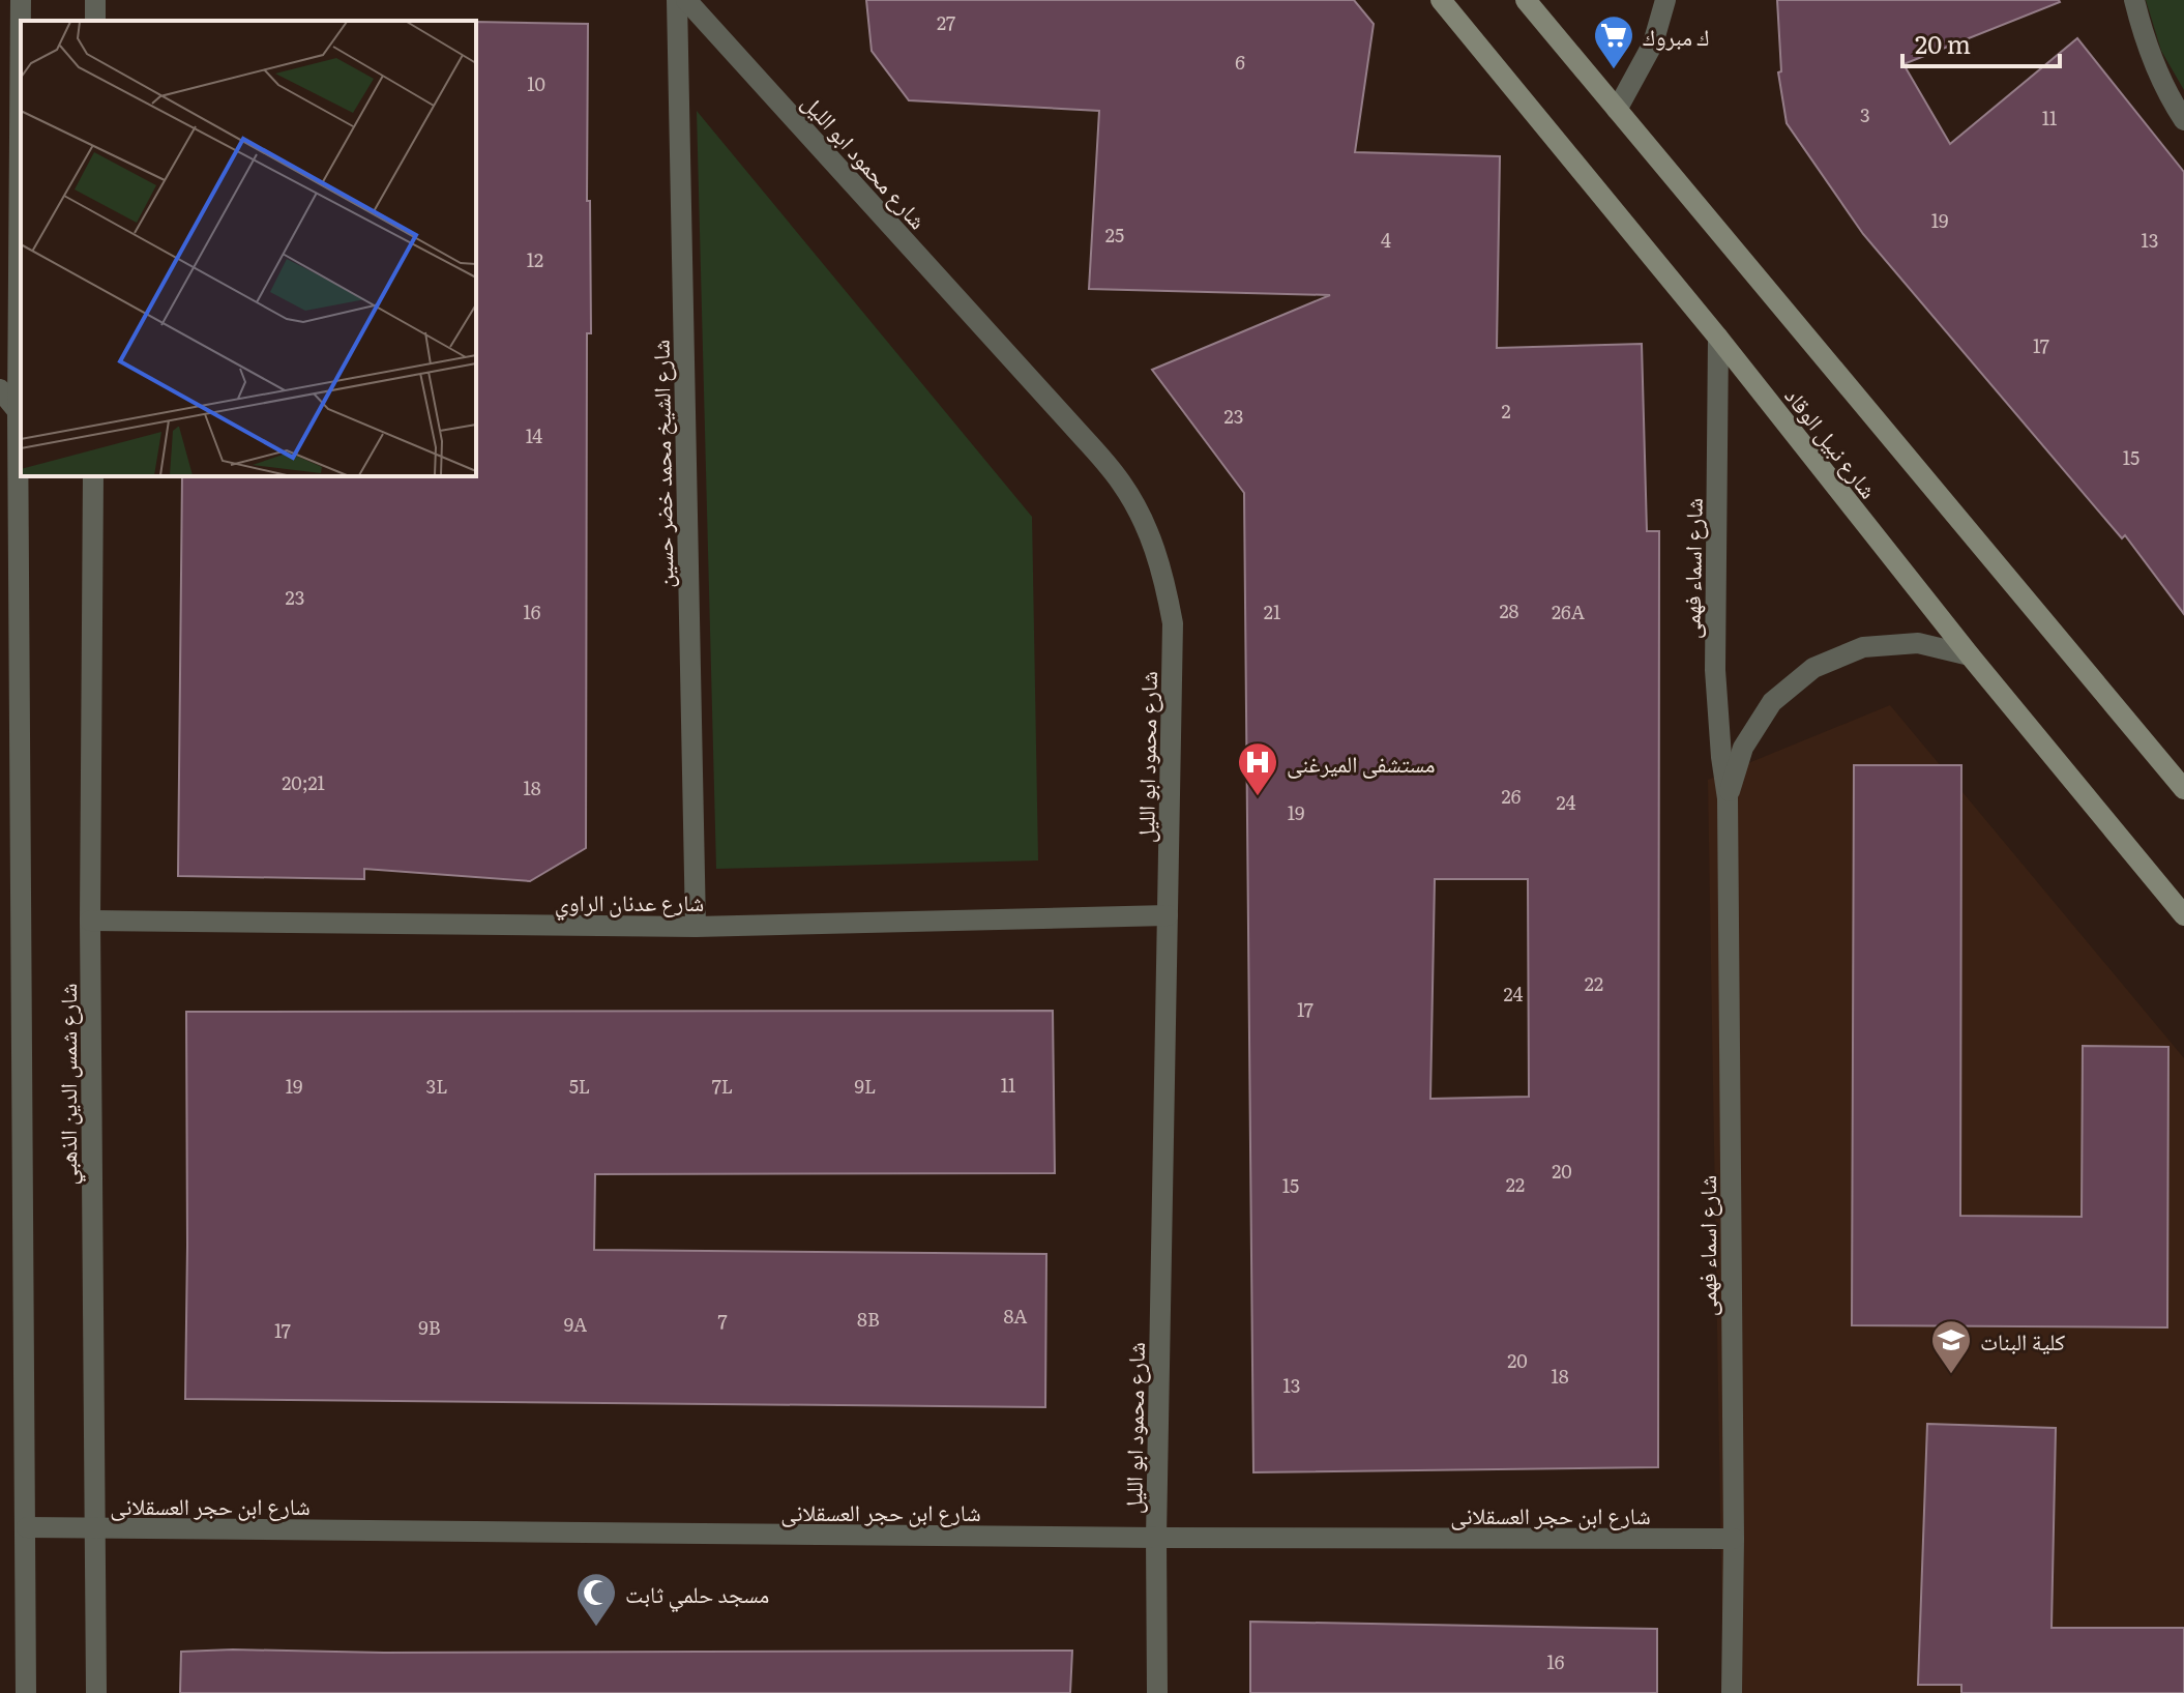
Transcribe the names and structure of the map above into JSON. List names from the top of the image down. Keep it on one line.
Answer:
{"streets":{"street":["شارع محمود ابو الليل","شارع نبيل الوقاد","شارع الشيخ محمد خضر حسين","شارع اسماء فهمى","شارع عدنان الراوي","شارع شمس الدين الذهبي","شارع ابن حجر العسقلانى"]},"crossings":[["شارع محمود ابو الليل","شارع عدنان الراوي"],["شارع محمود ابو الليل","شارع ابن حجر العسقلانى"],["شارع نبيل الوقاد","شارع اسماء فهمى"],["شارع الشيخ محمد خضر حسين","شارع عدنان الراوي"],["شارع اسماء فهمى","شارع ابن حجر العسقلانى"],["شارع عدنان الراوي","شارع شمس الدين الذهبي"],["شارع شمس الدين الذهبي","شارع ابن حجر العسقلانى"]],"places":{"supermarket":["ك مبروك"],"hospital":["مستشفى الميرغنى"],"school or university":["كلية البنات"],"mosque":["مسجد حلمي ثابت"]},"house_numbers":["27","6","10","3","11","19","25","4","13","12","17","2","23","14","15","23","28","16","21","26A","20;21","18","26","24","19","22","24","17","11","19","3L","5L","7L","9L","20","22","15","8A","8B","7","9A","9B","17","20","18","13","16"],"scale_bar":"20 m"}
